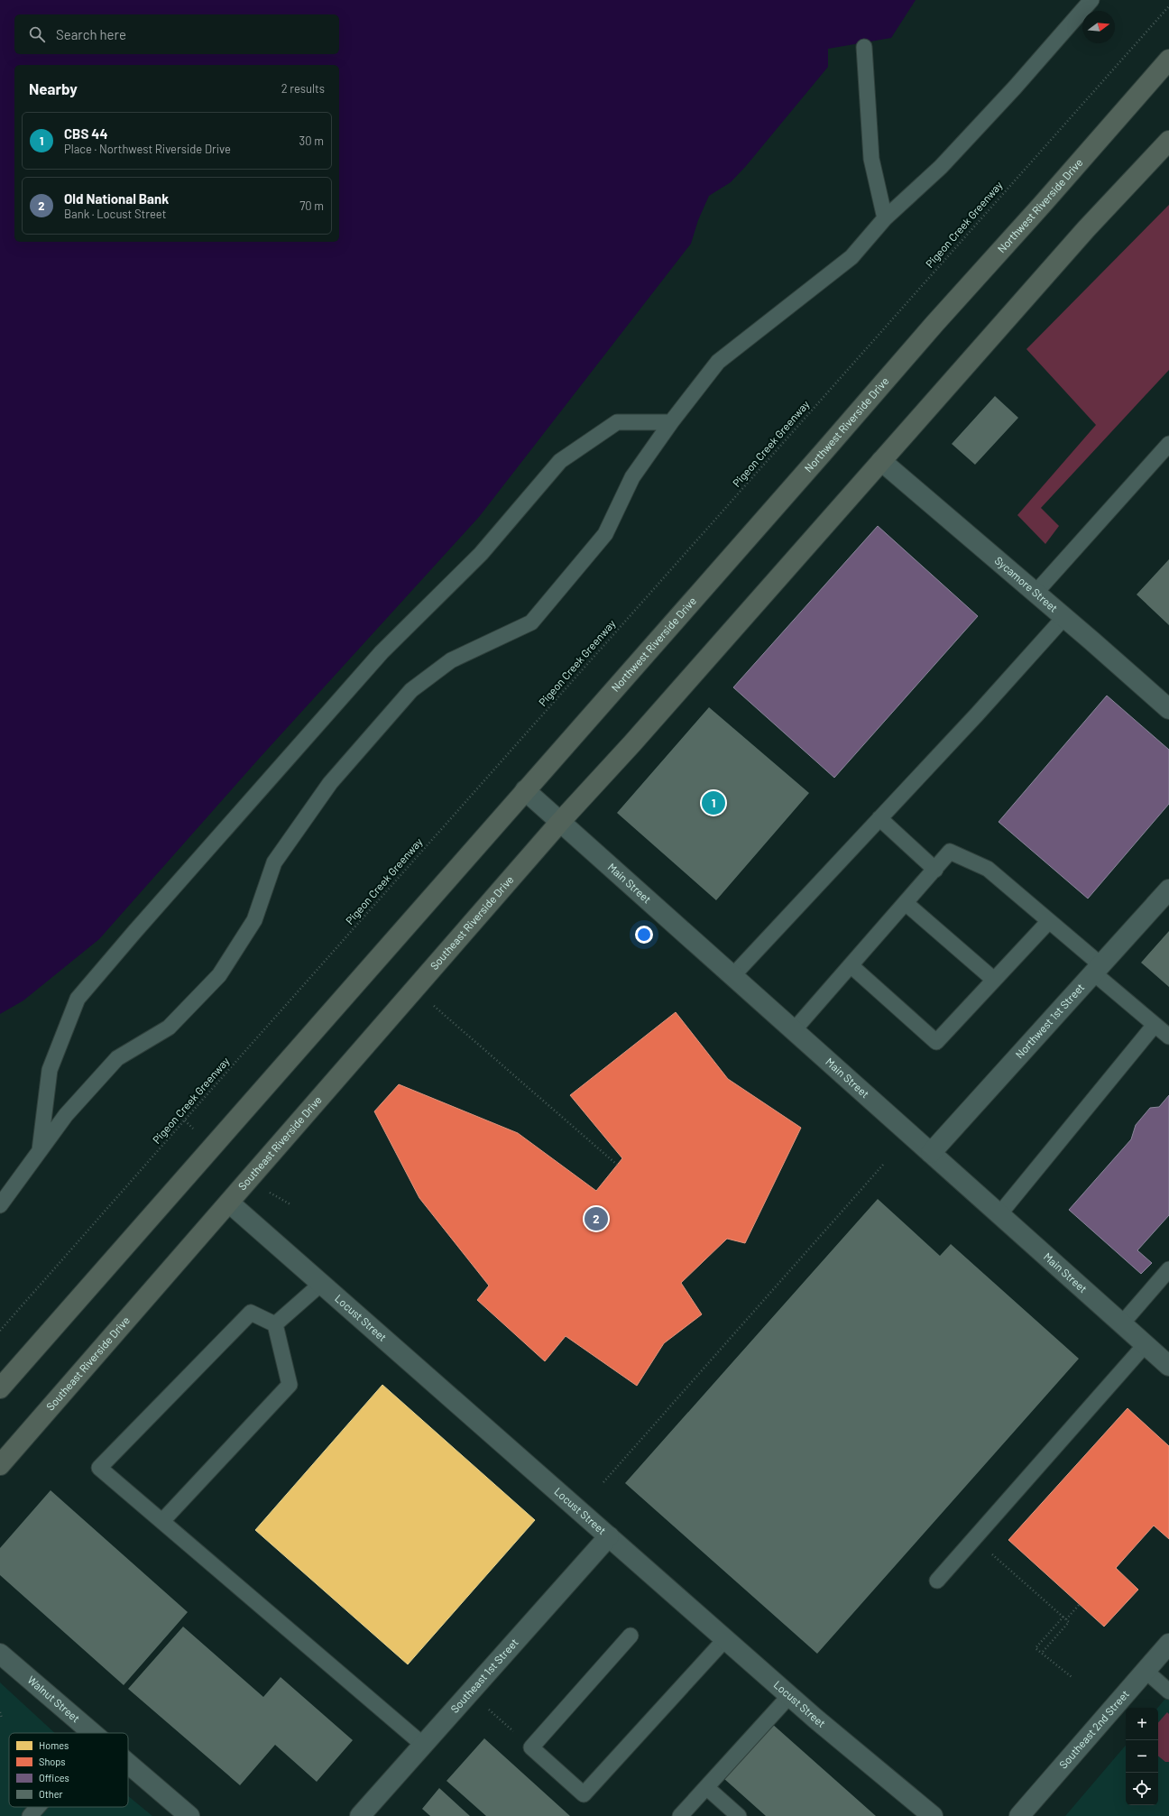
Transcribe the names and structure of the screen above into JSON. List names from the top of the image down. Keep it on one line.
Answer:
{"streets":{"highway":["Northwest Riverside Drive","Southeast Riverside Drive"],"street":["Sycamore Street","Main Street","Northwest 1st Street","Locust Street","Southeast 1st Street","Walnut Street","Southeast 2nd Street"],"path":["Pigeon Creek Greenway"]},"crossings":[["Northwest Riverside Drive","Main Street"],["Main Street","Southeast Riverside Drive"],["Main Street","Northwest 1st Street"],["Southeast Riverside Drive","Locust Street"],["Locust Street","Southeast 1st Street"]],"legend":["Homes","Shops","Offices","Other"],"north":"right","page":{"search":"Search here","heading":["Nearby","2 results"],"list":[{"mark":"1","name":"CBS 44","note":"Place · Northwest Riverside Drive","value":"30 m"},{"mark":"2","name":"Old National Bank","note":"Bank · Locust Street","value":"70 m"}],"pins":["1","2"],"map_buttons":["+","−"]}}
